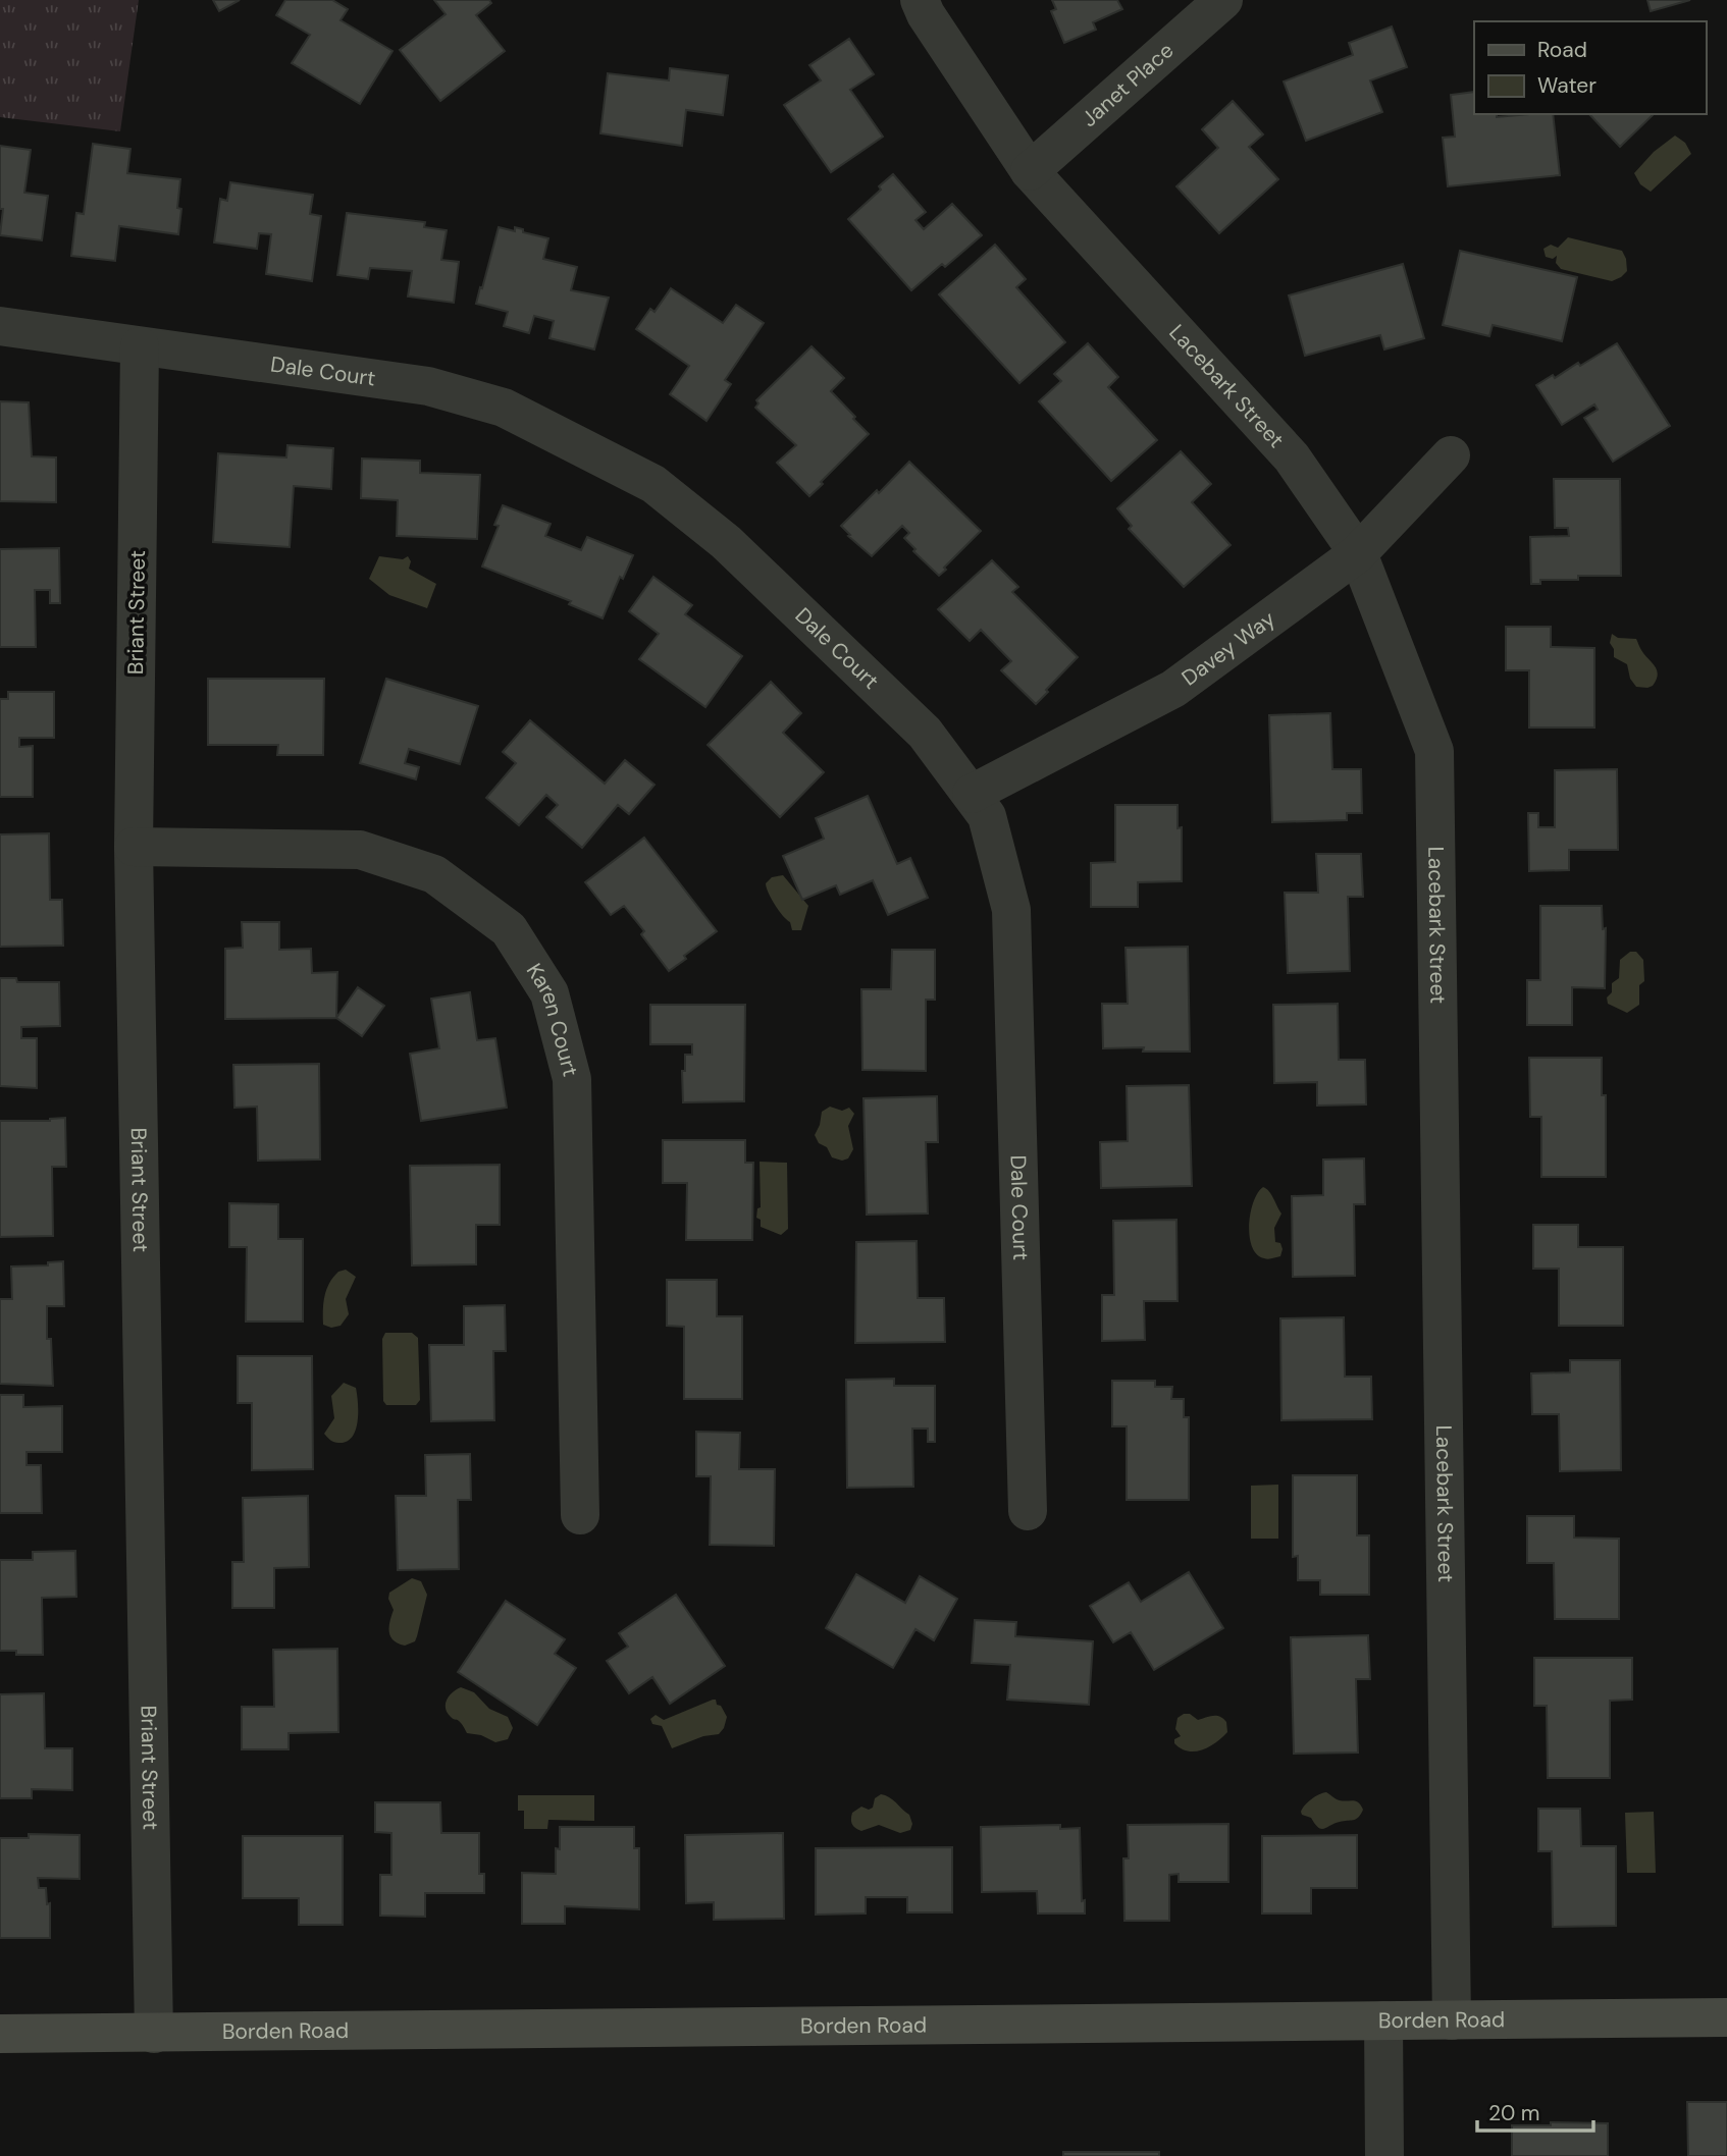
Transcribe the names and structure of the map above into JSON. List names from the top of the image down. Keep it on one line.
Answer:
{"streets":{"main road":["Borden Road"],"street":["Janet Place","Dale Court","Lacebark Street","Briant Street","Davey Way","Karen Court"]},"crossings":[["Janet Place","Lacebark Street"],["Dale Court","Briant Street"],["Dale Court","Davey Way"],["Lacebark Street","Davey Way"],["Lacebark Street","Borden Road"],["Briant Street","Karen Court"],["Briant Street","Borden Road"]],"legend":["Road","Water"],"scale_bar":"20 m"}
